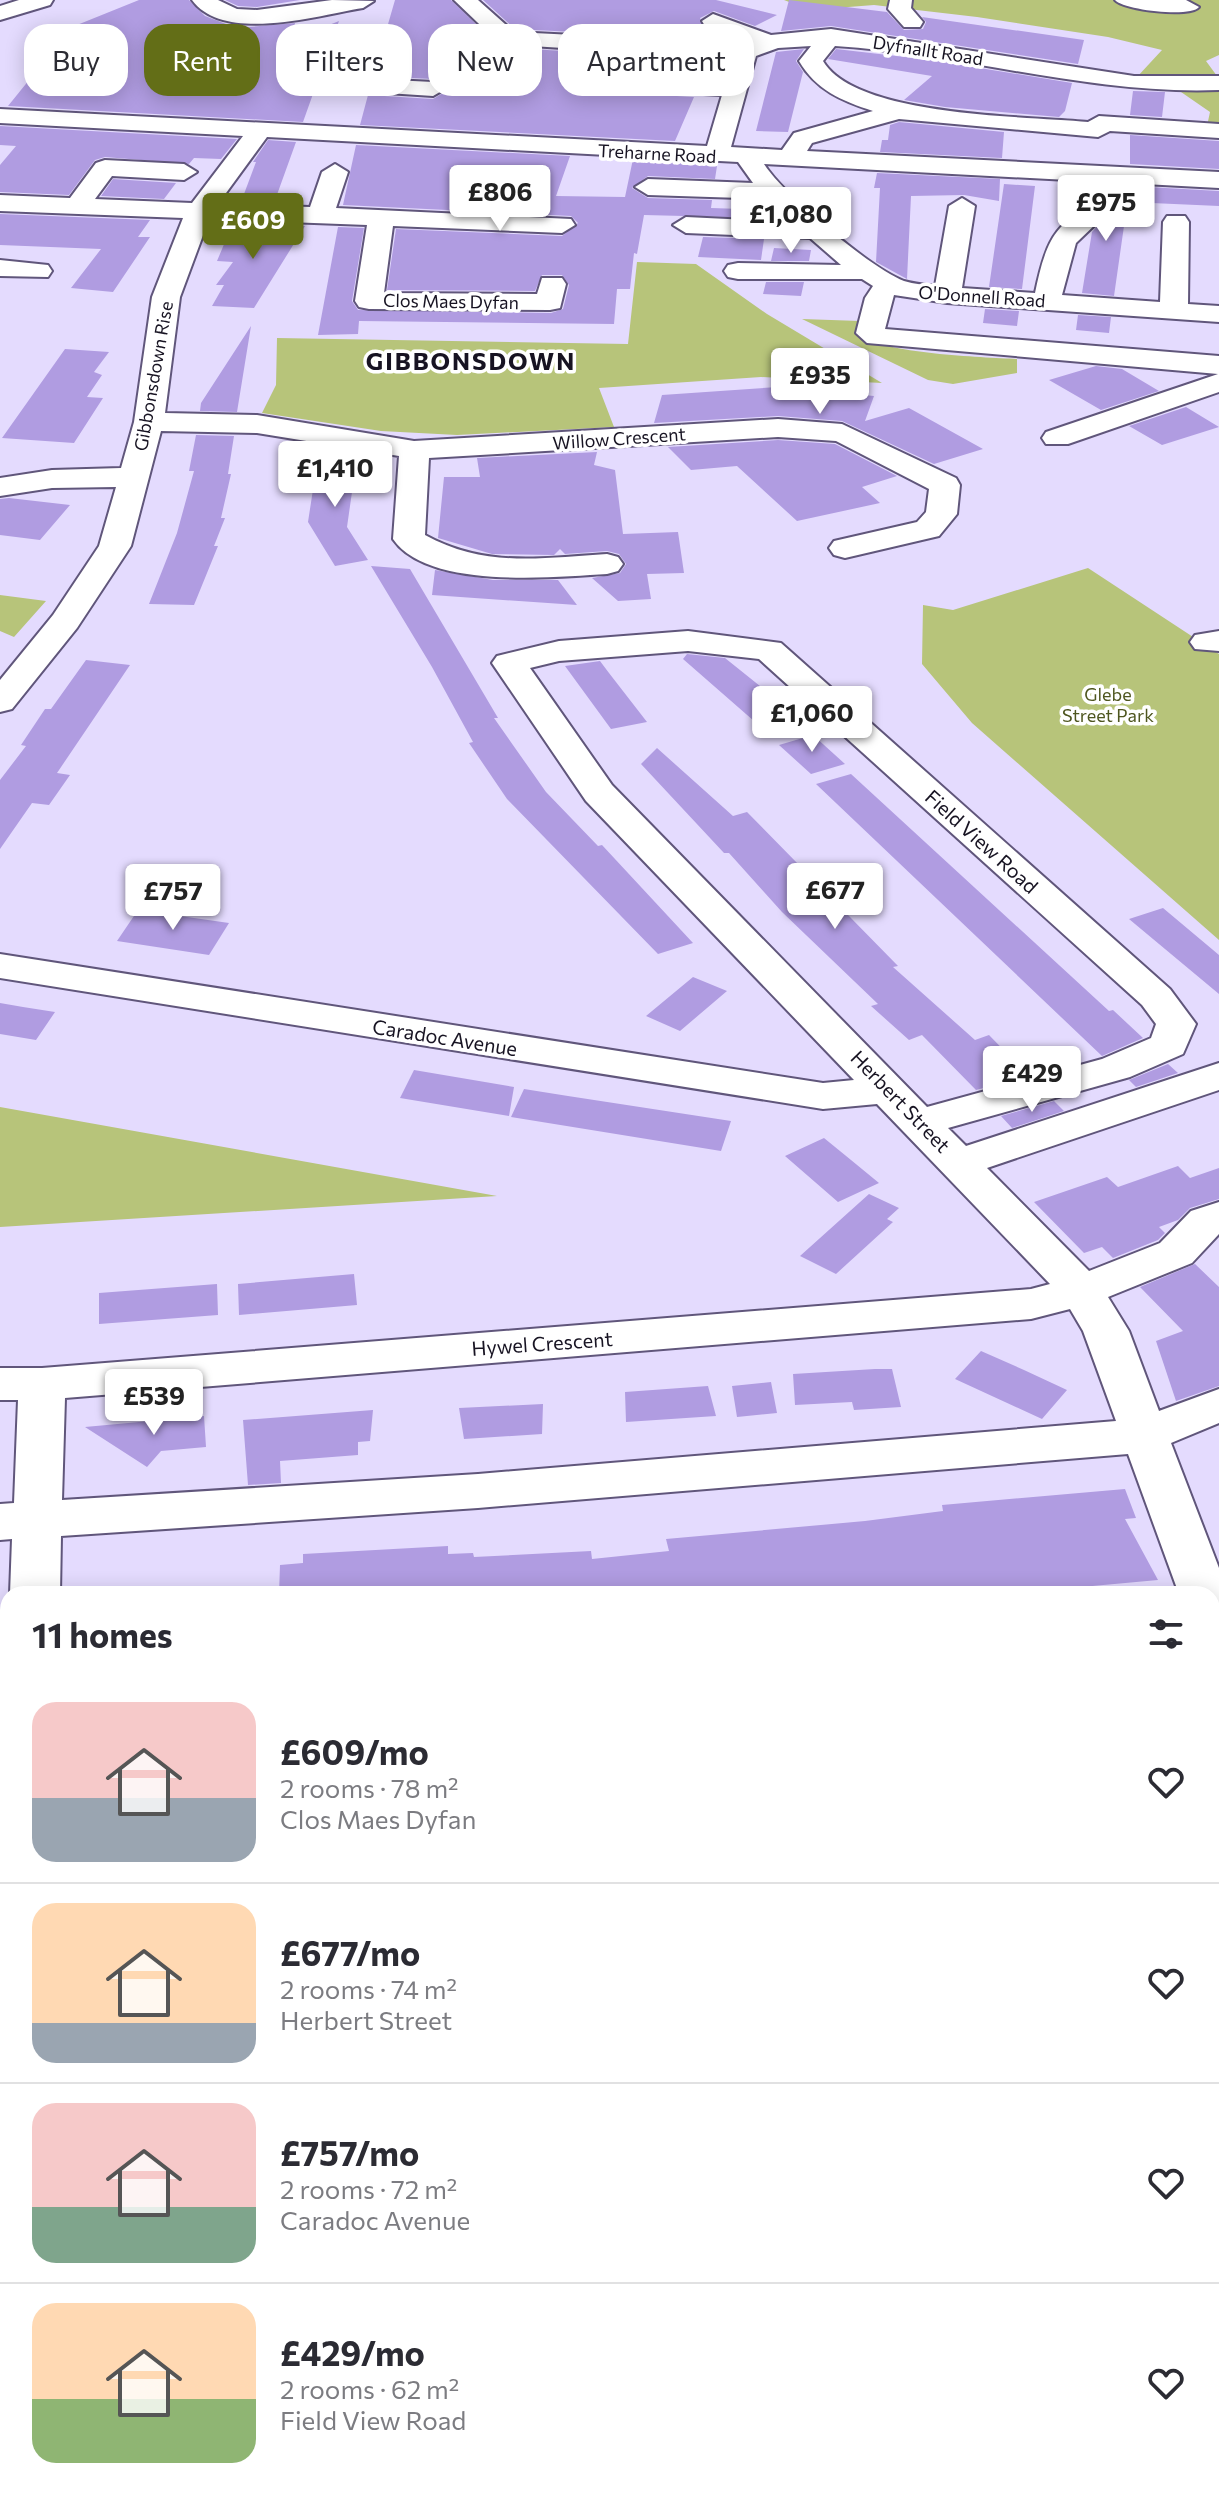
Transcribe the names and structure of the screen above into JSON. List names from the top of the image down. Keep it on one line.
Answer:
{"streets":{"street":["Dyfnallt Road","Treharne Road","O'Donnell Road","Clos Maes Dyfan","Gibbonsdown Rise","Willow Crescent","Field View Road","Caradoc Avenue","Herbert Street","Hywel Crescent"]},"crossings":[["Treharne Road","O'Donnell Road"],["Treharne Road","Gibbonsdown Rise"],["Gibbonsdown Rise","Willow Crescent"],["Field View Road","Herbert Street"],["Caradoc Avenue","Herbert Street"],["Herbert Street","Hywel Crescent"]],"districts":["GIBBONSDOWN"],"parks":["Glebe Street Park"],"page":{"chip":["Buy","Rent","Filters","New","Apartment"],"price":["£806","£975","£1,080","£609","£935","£1,410","£1,060","£677","£757","£429","£539"],"heading":"11 homes","list":[{"name":"£609/mo","note":"2 rooms · 78 m² · Clos Maes Dyfan"},{"name":"£677/mo","note":"2 rooms · 74 m² · Herbert Street"},{"name":"£757/mo","note":"2 rooms · 72 m² · Caradoc Avenue"},{"name":"£429/mo","note":"2 rooms · 62 m² · Field View Road"}]}}
